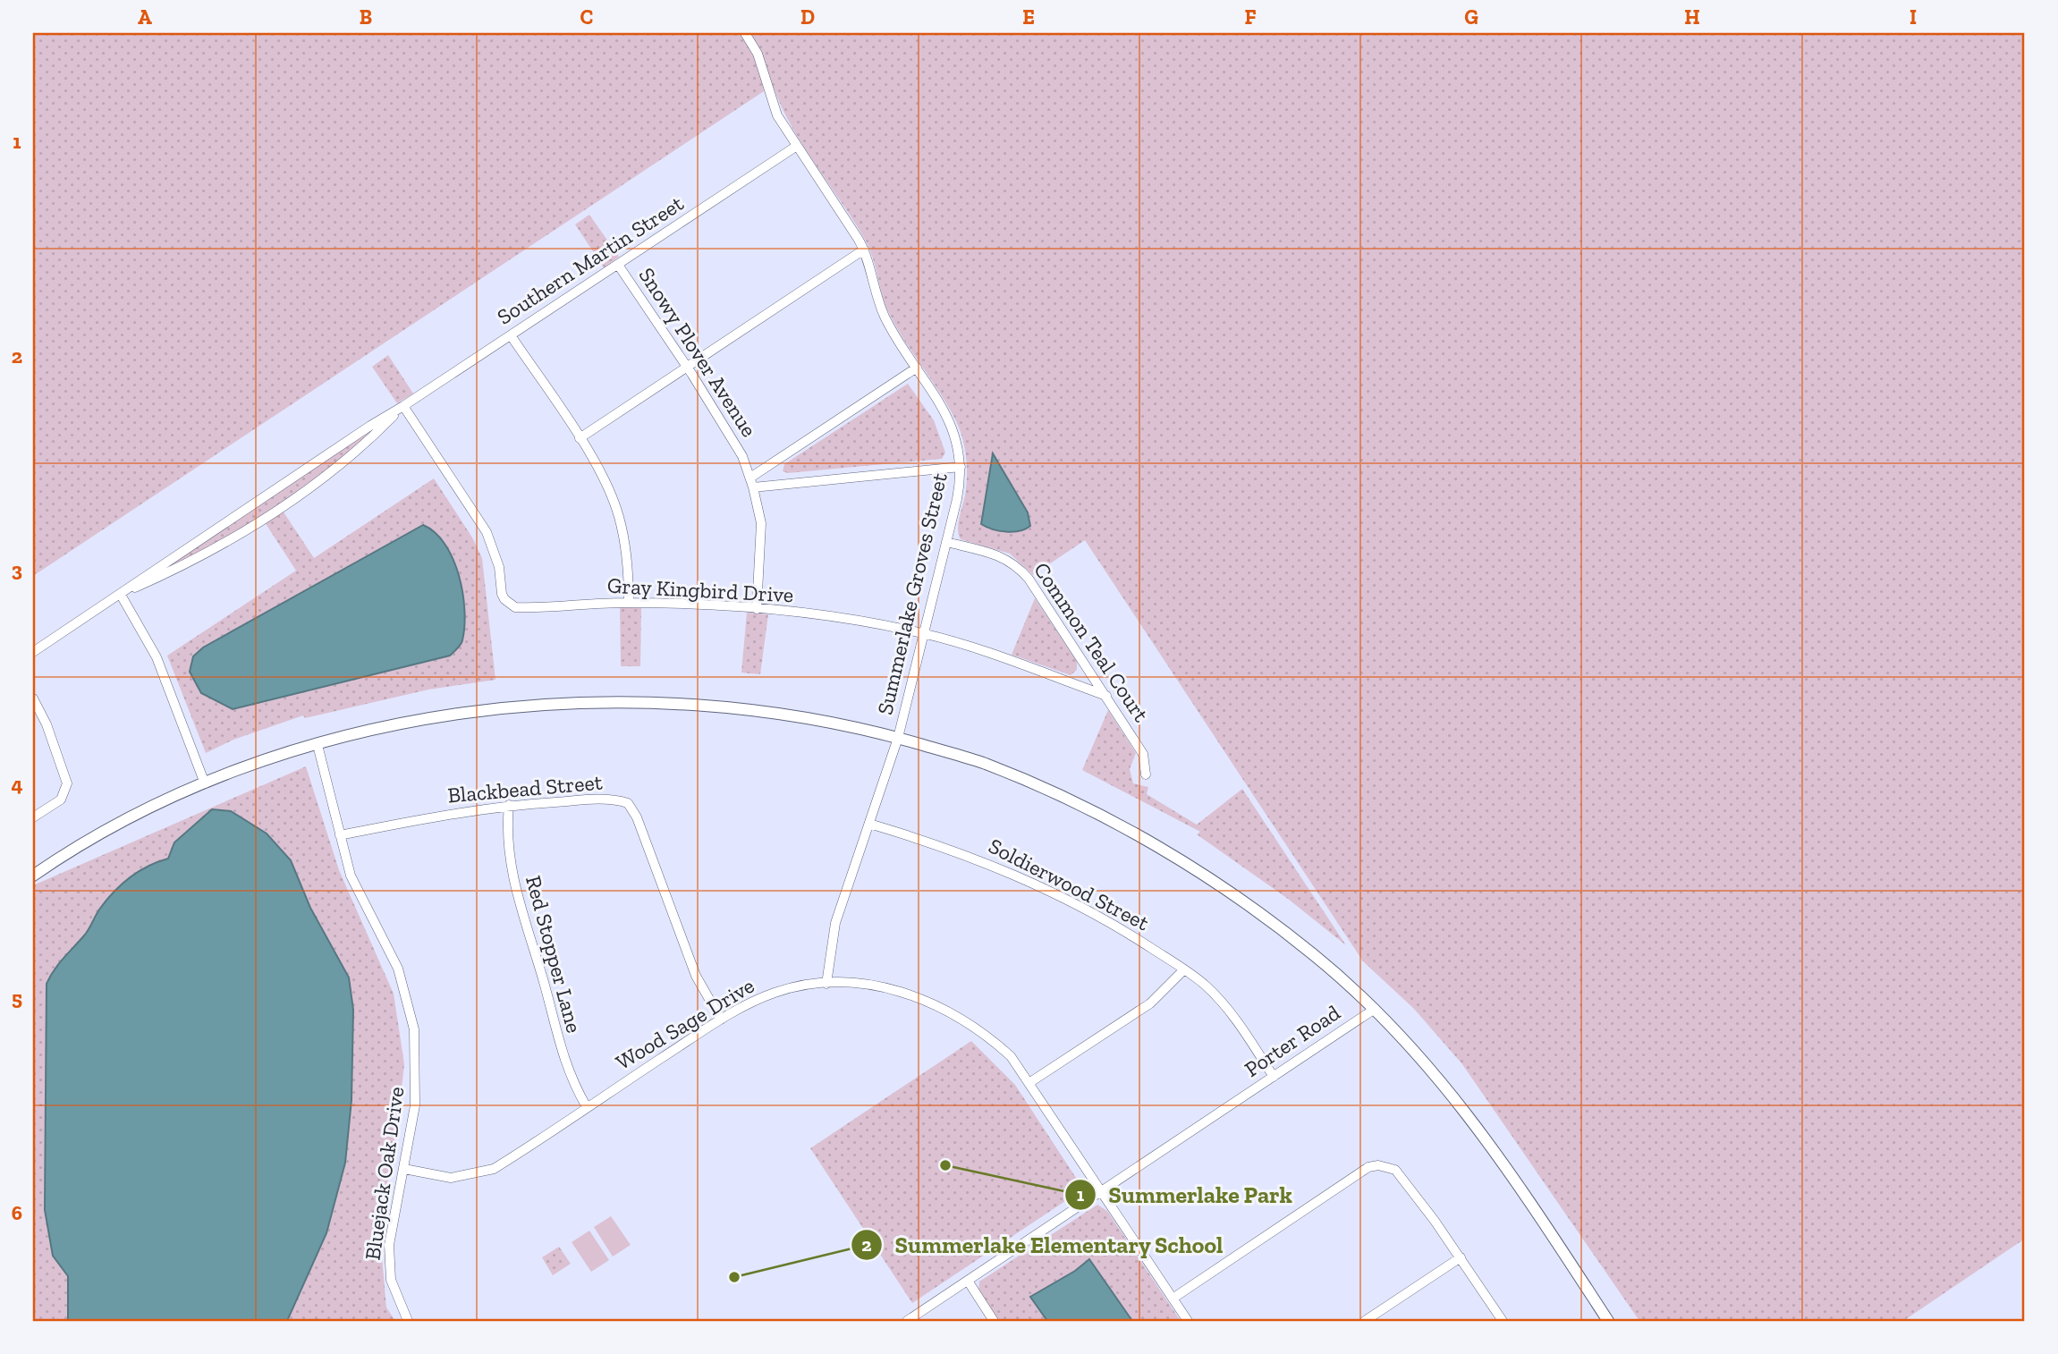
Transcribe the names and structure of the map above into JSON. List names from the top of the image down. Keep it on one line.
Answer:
{"streets":{"main road":["Porter Road"],"street":["Southern Martin Street","Snowy Plover Avenue","Gray Kingbird Drive","Summerlake Groves Street","Common Teal Court","Blackbead Street","Soldierwood Street","Red Stopper Lane","Wood Sage Drive","Bluejack Oak Drive"]},"crossings":[["Southern Martin Street","Snowy Plover Avenue"],["Southern Martin Street","Gray Kingbird Drive"],["Southern Martin Street","Summerlake Groves Street"],["Snowy Plover Avenue","Gray Kingbird Drive"],["Gray Kingbird Drive","Summerlake Groves Street"],["Gray Kingbird Drive","Common Teal Court"],["Summerlake Groves Street","Common Teal Court"],["Summerlake Groves Street","Soldierwood Street"],["Summerlake Groves Street","Wood Sage Drive"],["Blackbead Street","Red Stopper Lane"],["Blackbead Street","Wood Sage Drive"],["Blackbead Street","Bluejack Oak Drive"],["Soldierwood Street","Porter Road"],["Red Stopper Lane","Wood Sage Drive"],["Wood Sage Drive","Porter Road"],["Wood Sage Drive","Bluejack Oak Drive"]],"places":["Summerlake Park","Summerlake Elementary School"],"grid":{"columns":["A","B","C","D","E","F","G","H","I"],"rows":["1","2","3","4","5","6"]}}
